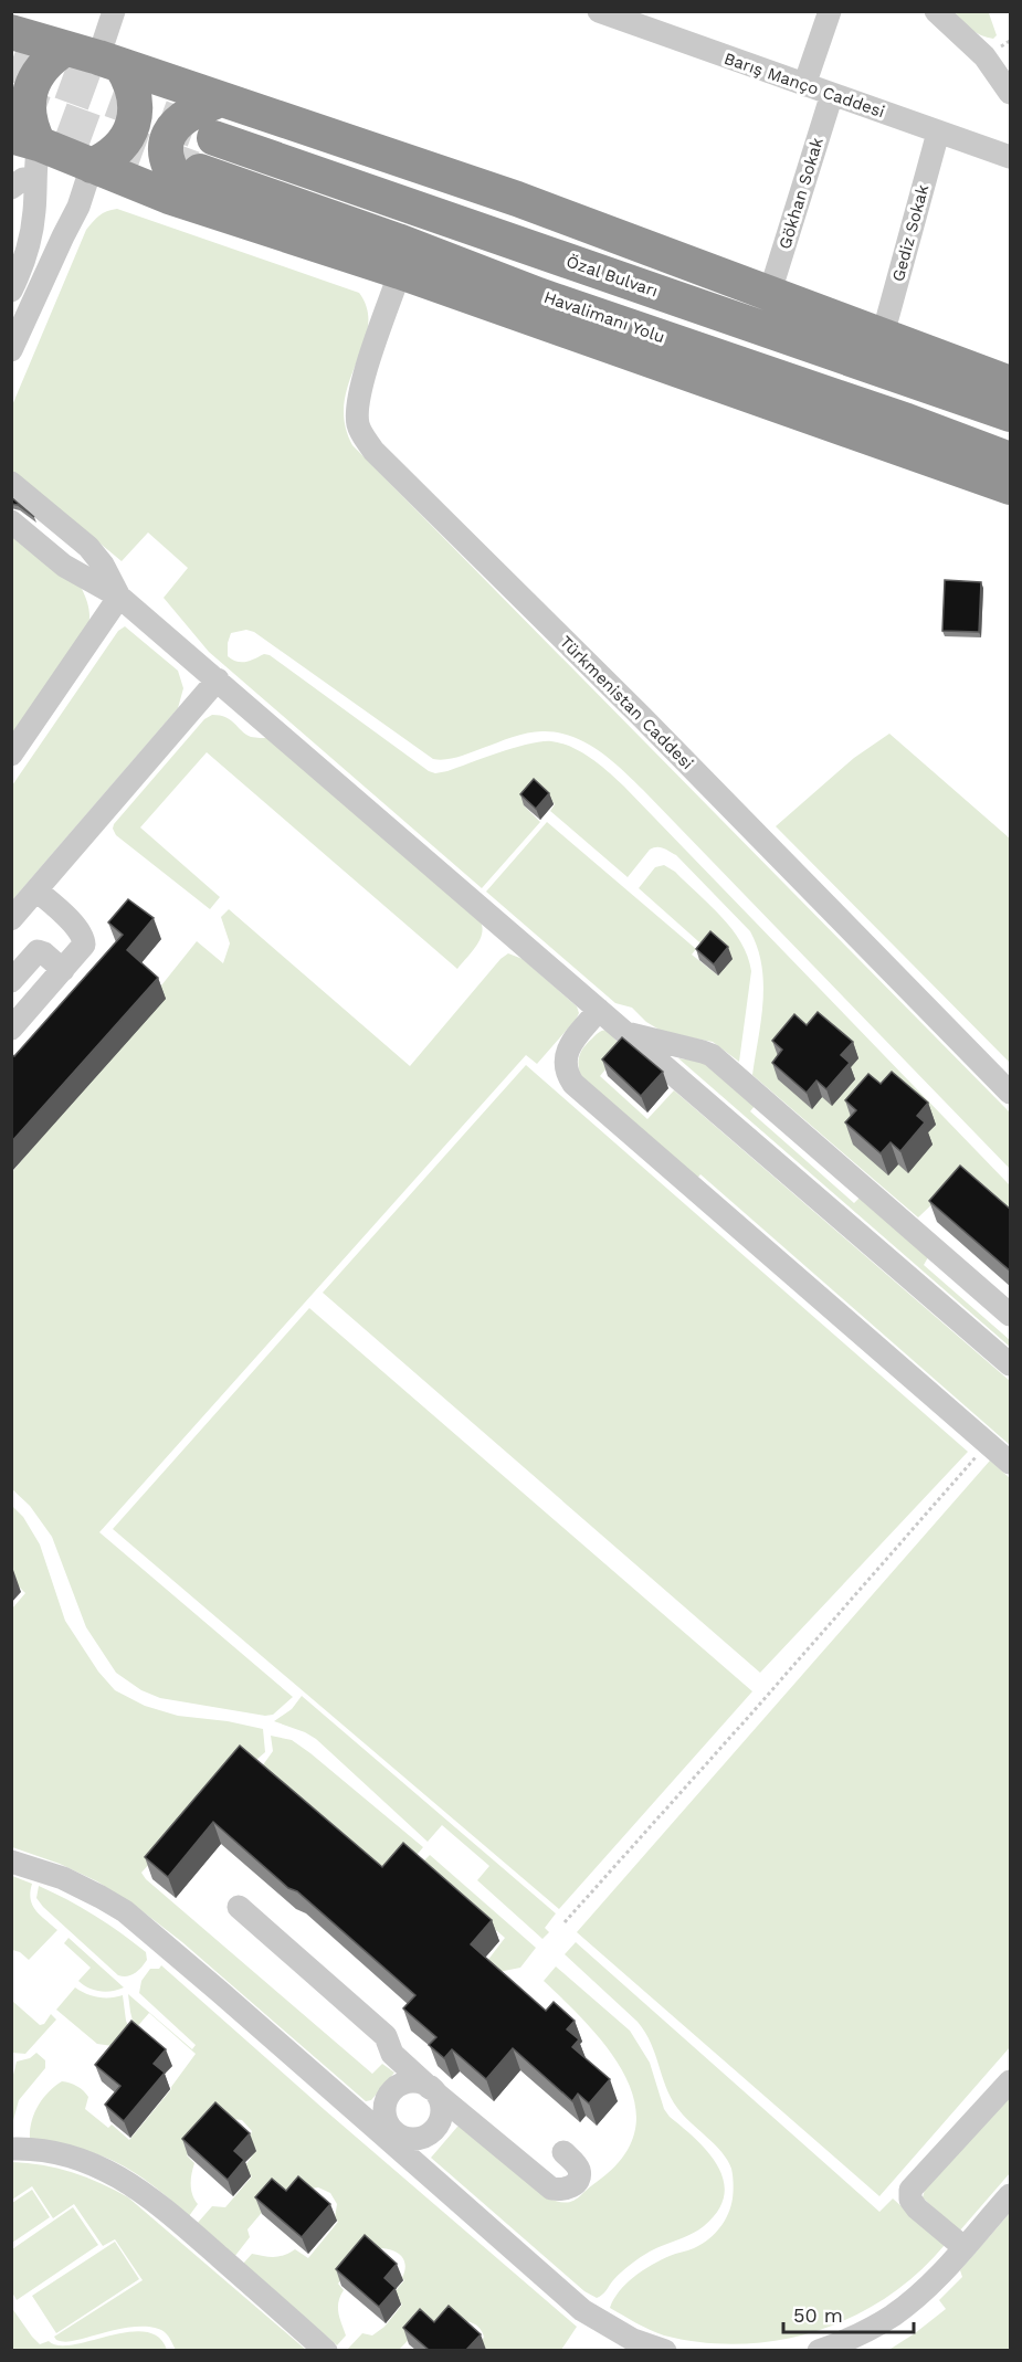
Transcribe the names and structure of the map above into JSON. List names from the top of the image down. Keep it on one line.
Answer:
{"streets":{"highway":["Özal Bulvarı","Havalimanı Yolu"],"street":["Barış Manço Caddesi","Gökhan Sokak","Gediz Sokak","Türkmenistan Caddesi"]},"crossings":[["Barış Manço Caddesi","Gökhan Sokak"],["Barış Manço Caddesi","Gediz Sokak"]],"scale_bar":"50 m"}
